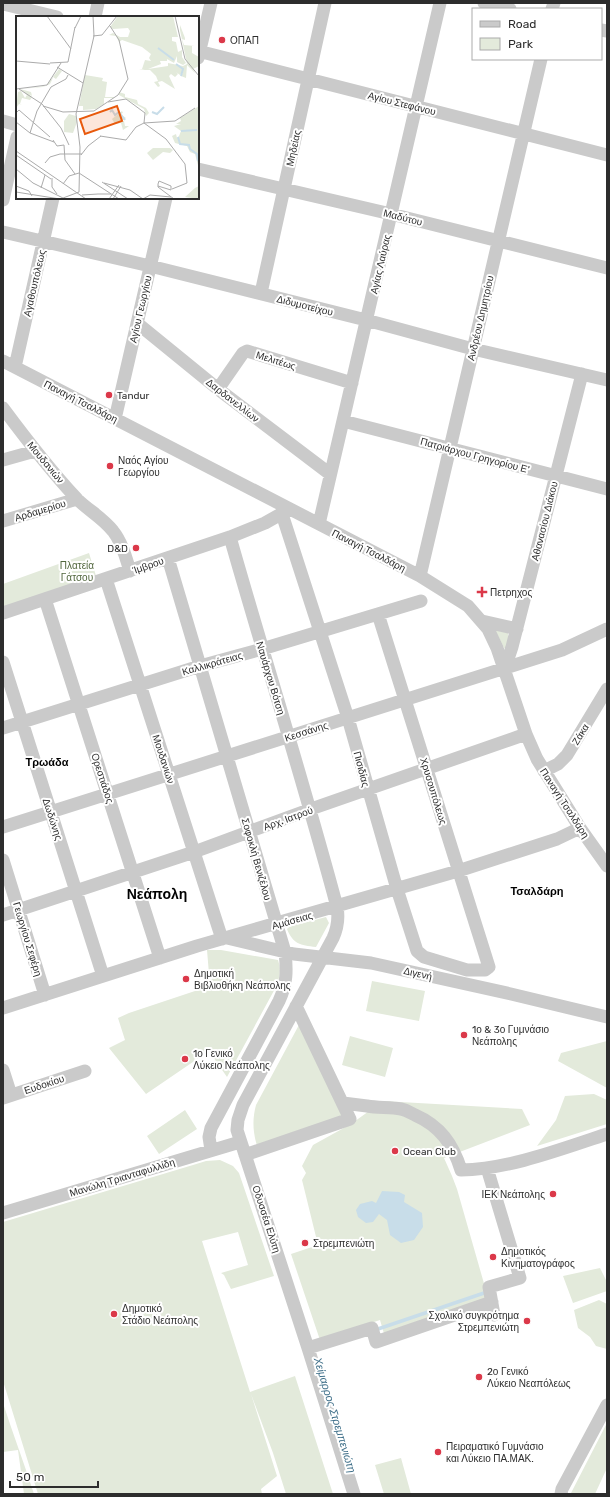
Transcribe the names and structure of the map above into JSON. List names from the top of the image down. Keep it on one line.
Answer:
{"streets":{"street":["Αγίου Στεφάνου","Μηδείας","Μαδύτου","Αγίας Λαύρας","Αγαθουπόλεως","Διδυμοτείχου","Αγίου Γεωργίου","Ανδρέου Δημητρίου","Μελιτέως","Δαρδανελλίων","Παναγή Τσαλδάρη","Πατριάρχου Γρηγορίου Ε'","Μουδανιών","Αρδαμερίου","Αθανασίου Διάκου","Ίμβρου","Καλλικράτειας","Ναυάρχου Βότση","Κεσσάνης","Ζάκα","Πισιδίας","Ορεστιάδος","Χρυσουπόλεως","Αρχ. Ιατρού","Δωδώνης","Σοφοκλή Βενιζέλου","Αμάσειας","Γεωργίου Σεφέρη","Διγενή","Ευδοκίου","Μανώλη Τριανταφυλλίδη","Οδυσσέα Ελύτη"]},"crossings":[["Αγίου Στεφάνου","Μηδείας"],["Αγίου Στεφάνου","Αγίας Λαύρας"],["Αγίου Στεφάνου","Ανδρέου Δημητρίου"],["Μηδείας","Μαδύτου"],["Μηδείας","Διδυμοτείχου"],["Μαδύτου","Αγίας Λαύρας"],["Μαδύτου","Ανδρέου Δημητρίου"],["Αγίας Λαύρας","Διδυμοτείχου"],["Αγίας Λαύρας","Μελιτέως"],["Αγίας Λαύρας","Δαρδανελλίων"],["Αγίας Λαύρας","Παναγή Τσαλδάρη"],["Αγίας Λαύρας","Πατριάρχου Γρηγορίου Ε'"],["Αγαθουπόλεως","Διδυμοτείχου"],["Αγαθουπόλεως","Παναγή Τσαλδάρη"],["Διδυμοτείχου","Αγίου Γεωργίου"],["Διδυμοτείχου","Ανδρέου Δημητρίου"],["Διδυμοτείχου","Αθανασίου Διάκου"],["Αγίου Γεωργίου","Δαρδανελλίων"],["Αγίου Γεωργίου","Παναγή Τσαλδάρη"],["Ανδρέου Δημητρίου","Παναγή Τσαλδάρη"],["Ανδρέου Δημητρίου","Πατριάρχου Γρηγορίου Ε'"],["Μελιτέως","Δαρδανελλίων"],["Παναγή Τσαλδάρη","Αθανασίου Διάκου"],["Παναγή Τσαλδάρη","Ίμβρου"],["Παναγή Τσαλδάρη","Κεσσάνης"],["Παναγή Τσαλδάρη","Ζάκα"],["Παναγή Τσαλδάρη","Πισιδίας"],["Παναγή Τσαλδάρη","Αρχ. Ιατρού"],["Παναγή Τσαλδάρη","Αμάσειας"],["Πατριάρχου Γρηγορίου Ε'","Αθανασίου Διάκου"],["Μουδανιών","Αρδαμερίου"],["Μουδανιών","Ίμβρου"],["Μουδανιών","Καλλικράτειας"],["Μουδανιών","Κεσσάνης"],["Μουδανιών","Αρχ. Ιατρού"],["Μουδανιών","Αμάσειας"],["Μουδανιών","Διγενή"],["Αθανασίου Διάκου","Κεσσάνης"],["Ίμβρου","Ναυάρχου Βότση"],["Ίμβρου","Πισιδίας"],["Ίμβρου","Ορεστιάδος"],["Ίμβρου","Σοφοκλή Βενιζέλου"],["Καλλικράτειας","Ναυάρχου Βότση"],["Καλλικράτειας","Πισιδίας"],["Καλλικράτειας","Ορεστιάδος"],["Καλλικράτειας","Χρυσουπόλεως"],["Καλλικράτειας","Δωδώνης"],["Καλλικράτειας","Σοφοκλή Βενιζέλου"],["Ναυάρχου Βότση","Κεσσάνης"],["Ναυάρχου Βότση","Αρχ. Ιατρού"],["Ναυάρχου Βότση","Αμάσειας"],["Ναυάρχου Βότση","Διγενή"],["Ναυάρχου Βότση","Οδυσσέα Ελύτη"],["Κεσσάνης","Πισιδίας"],["Κεσσάνης","Ορεστιάδος"],["Κεσσάνης","Χρυσουπόλεως"],["Κεσσάνης","Δωδώνης"],["Κεσσάνης","Σοφοκλή Βενιζέλου"],["Πισιδίας","Χρυσουπόλεως"],["Πισιδίας","Αρχ. Ιατρού"],["Πισιδίας","Αμάσειας"],["Ορεστιάδος","Αρχ. Ιατρού"],["Ορεστιάδος","Αμάσειας"],["Χρυσουπόλεως","Αρχ. Ιατρού"],["Χρυσουπόλεως","Αμάσειας"],["Αρχ. Ιατρού","Δωδώνης"],["Αρχ. Ιατρού","Σοφοκλή Βενιζέλου"],["Αρχ. Ιατρού","Γεωργίου Σεφέρη"],["Δωδώνης","Αμάσειας"],["Σοφοκλή Βενιζέλου","Αμάσειας"],["Σοφοκλή Βενιζέλου","Διγενή"],["Σοφοκλή Βενιζέλου","Μανώλη Τριανταφυλλίδη"],["Αμάσειας","Γεωργίου Σεφέρη"],["Αμάσειας","Διγενή"],["Διγενή","Οδυσσέα Ελύτη"],["Μανώλη Τριανταφυλλίδη","Οδυσσέα Ελύτη"]],"districts":["Τρωάδα","Τσαλδάρη","Νεάπολη"],"water":["Χείμαρρος Στρεμπενιώτη"],"parks":["Πλατεία Γάτσου"],"places":{"other":["ΟΠΑΠ","Tandur","Ναός Αγίου Γεωργίου","D&D","Δημοτική Βιβλιοθήκη Νεάπολης","1ο & 3ο Γυμνάσιο Νεάπολης","1ο Γενικό Λύκειο Νεάπολης","Ocean Club","ΙΕΚ Νεάπολης","Στρεμπενιώτη","Δημοτικός Κινηματογράφος","Δημοτικό Στάδιο Νεάπολης","Σχολικό συγκρότημα Στρεμπενιώτη","2ο Γενικό Λύκειο Νεαπόλεως","Πειραματικό Γυμνάσιο και Λύκειο ΠΑ.ΜΑΚ."],"health":["Πετρηχος"]},"legend":["Road","Park"],"scale_bar":"50 m"}
